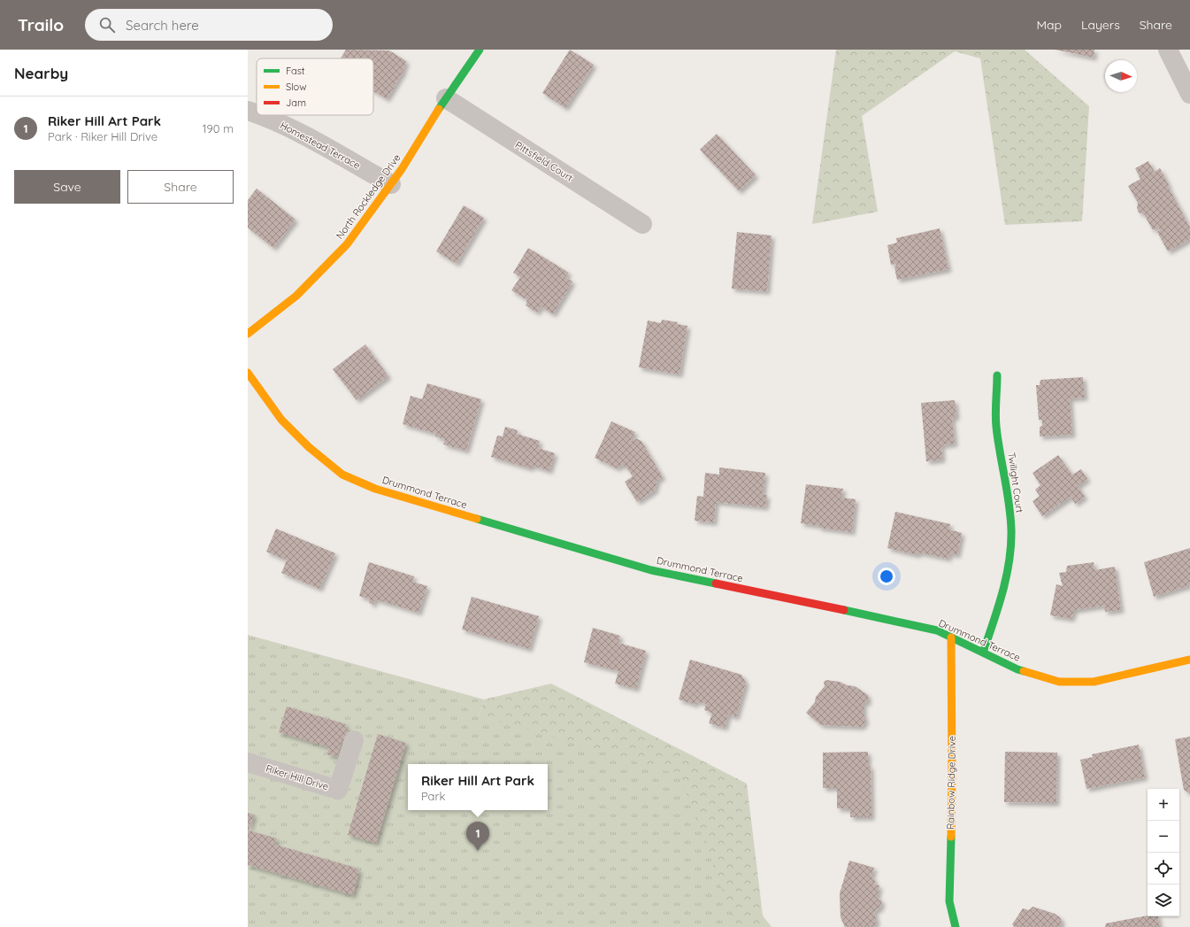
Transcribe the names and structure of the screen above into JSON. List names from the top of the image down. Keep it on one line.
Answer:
{"streets":{"street":["Homestead Terrace","Pittsfield Court","North Rockledge Drive","Twilight Court","Drummond Terrace","Riker Hill Drive","Rainbow Ridge Drive"]},"crossings":[["Homestead Terrace","North Rockledge Drive"],["Pittsfield Court","North Rockledge Drive"],["Twilight Court","Drummond Terrace"],["Drummond Terrace","Rainbow Ridge Drive"]],"legend":["Fast","Slow","Jam"],"north":"right","page":{"header":"Trailo","search":"Search here","nav":["Map","Layers","Share"],"heading":"Nearby","list":[{"mark":"1","name":"Riker Hill Art Park","note":"Park · Riker Hill Drive","value":"190 m"}],"buttons":["Save","Share"],"popup":["Riker Hill Art Park","Park"],"map_buttons":["+","−"],"pins":"1"}}
